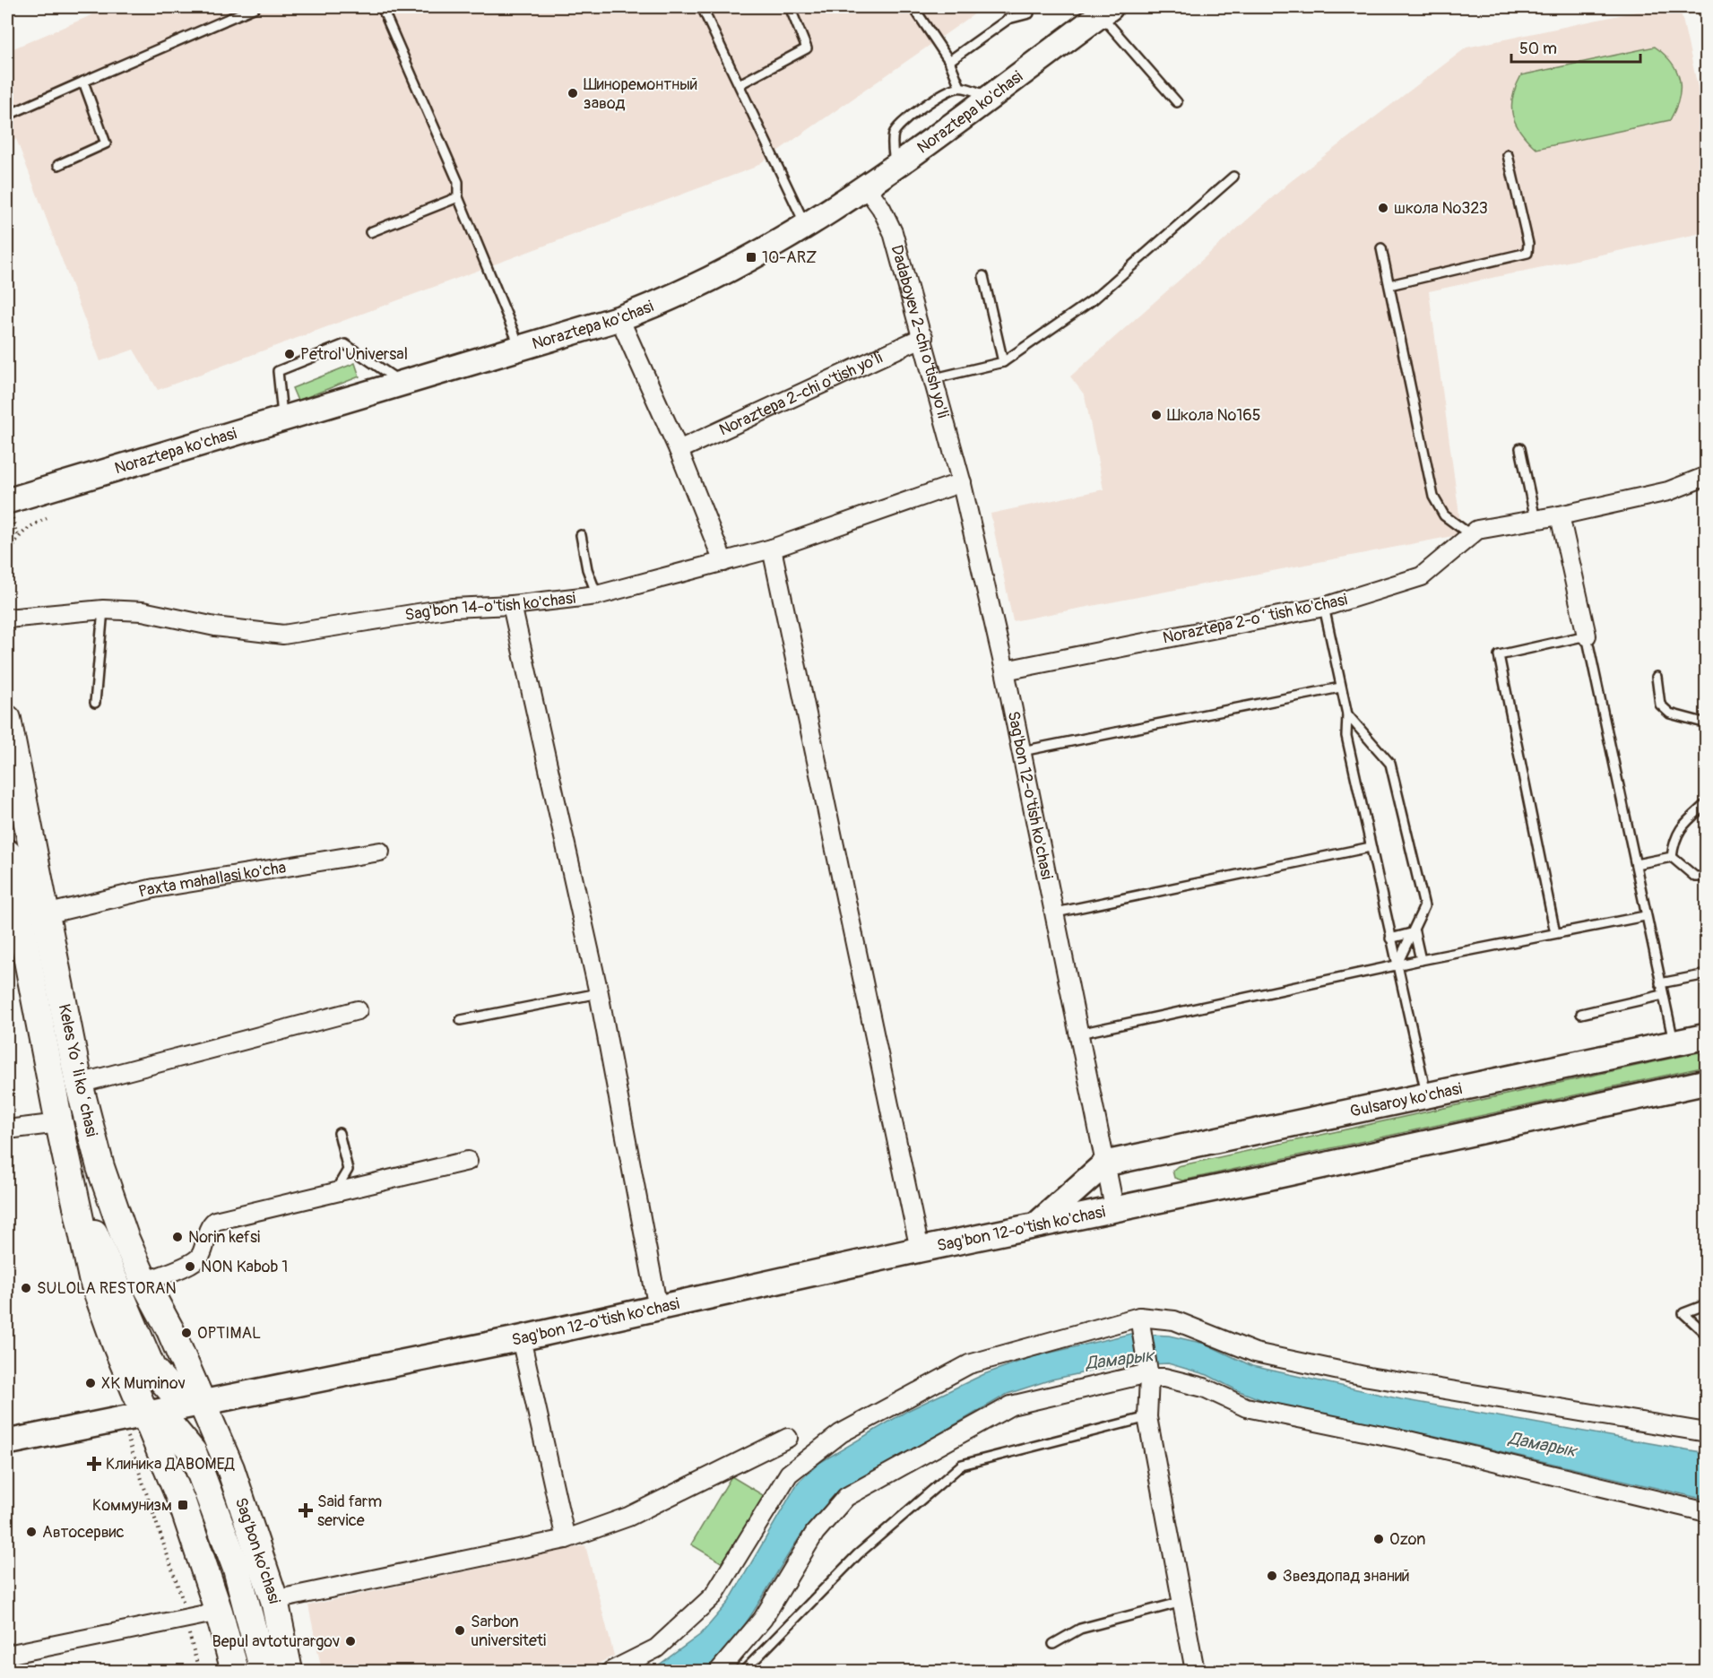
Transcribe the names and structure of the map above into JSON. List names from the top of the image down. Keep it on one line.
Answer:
{"streets":{"main road":["Noraztepa ko'chasi","Sag'bon 12-o'tish ko'chasi","Keles Yoʻli koʻchasi","Gulsaroy ko'chasi","Sag’bon ko’chasi"],"street":["Dadaboyev 2-chi o'tish yo'li","Noraztepa 2-chi o'tish yo'li","Sag'bon 14-o'tish ko'chasi","Noraztepa 2-oʻtish ko'chasi","Paxta mahallasi ko'cha"]},"crossings":[["Noraztepa ko'chasi","Dadaboyev 2-chi o'tish yo'li"],["Dadaboyev 2-chi o'tish yo'li","Noraztepa 2-chi o'tish yo'li"],["Dadaboyev 2-chi o'tish yo'li","Sag'bon 14-o'tish ko'chasi"],["Dadaboyev 2-chi o'tish yo'li","Sag'bon 12-o'tish ko'chasi"],["Sag'bon 14-o'tish ko'chasi","Sag'bon 12-o'tish ko'chasi"],["Noraztepa 2-oʻtish ko'chasi","Sag'bon 12-o'tish ko'chasi"],["Sag'bon 12-o'tish ko'chasi","Keles Yoʻli koʻchasi"],["Sag'bon 12-o'tish ko'chasi","Gulsaroy ko'chasi"],["Sag'bon 12-o'tish ko'chasi","Sag’bon ko’chasi"],["Paxta mahallasi ko'cha","Keles Yoʻli koʻchasi"],["Keles Yoʻli koʻchasi","Sag’bon ko’chasi"]],"water":["Дамарык"],"places":{"other":["Шиноремонтный завод","школа №323","Petrol Universal","Школа №165","Norin kefsi","NON Kabob 1","SULOLA RESTORAN","OPTIMAL","XK Muminov","Автосервис","Ozon","Звездопад знаний","Sarbon universiteti","Bepul avtoturargov"],"transit":["10-ARZ","Коммунизм"],"health":["Клиника ДАВОМЕД","Said farm service"]},"scale_bar":"50 m"}
